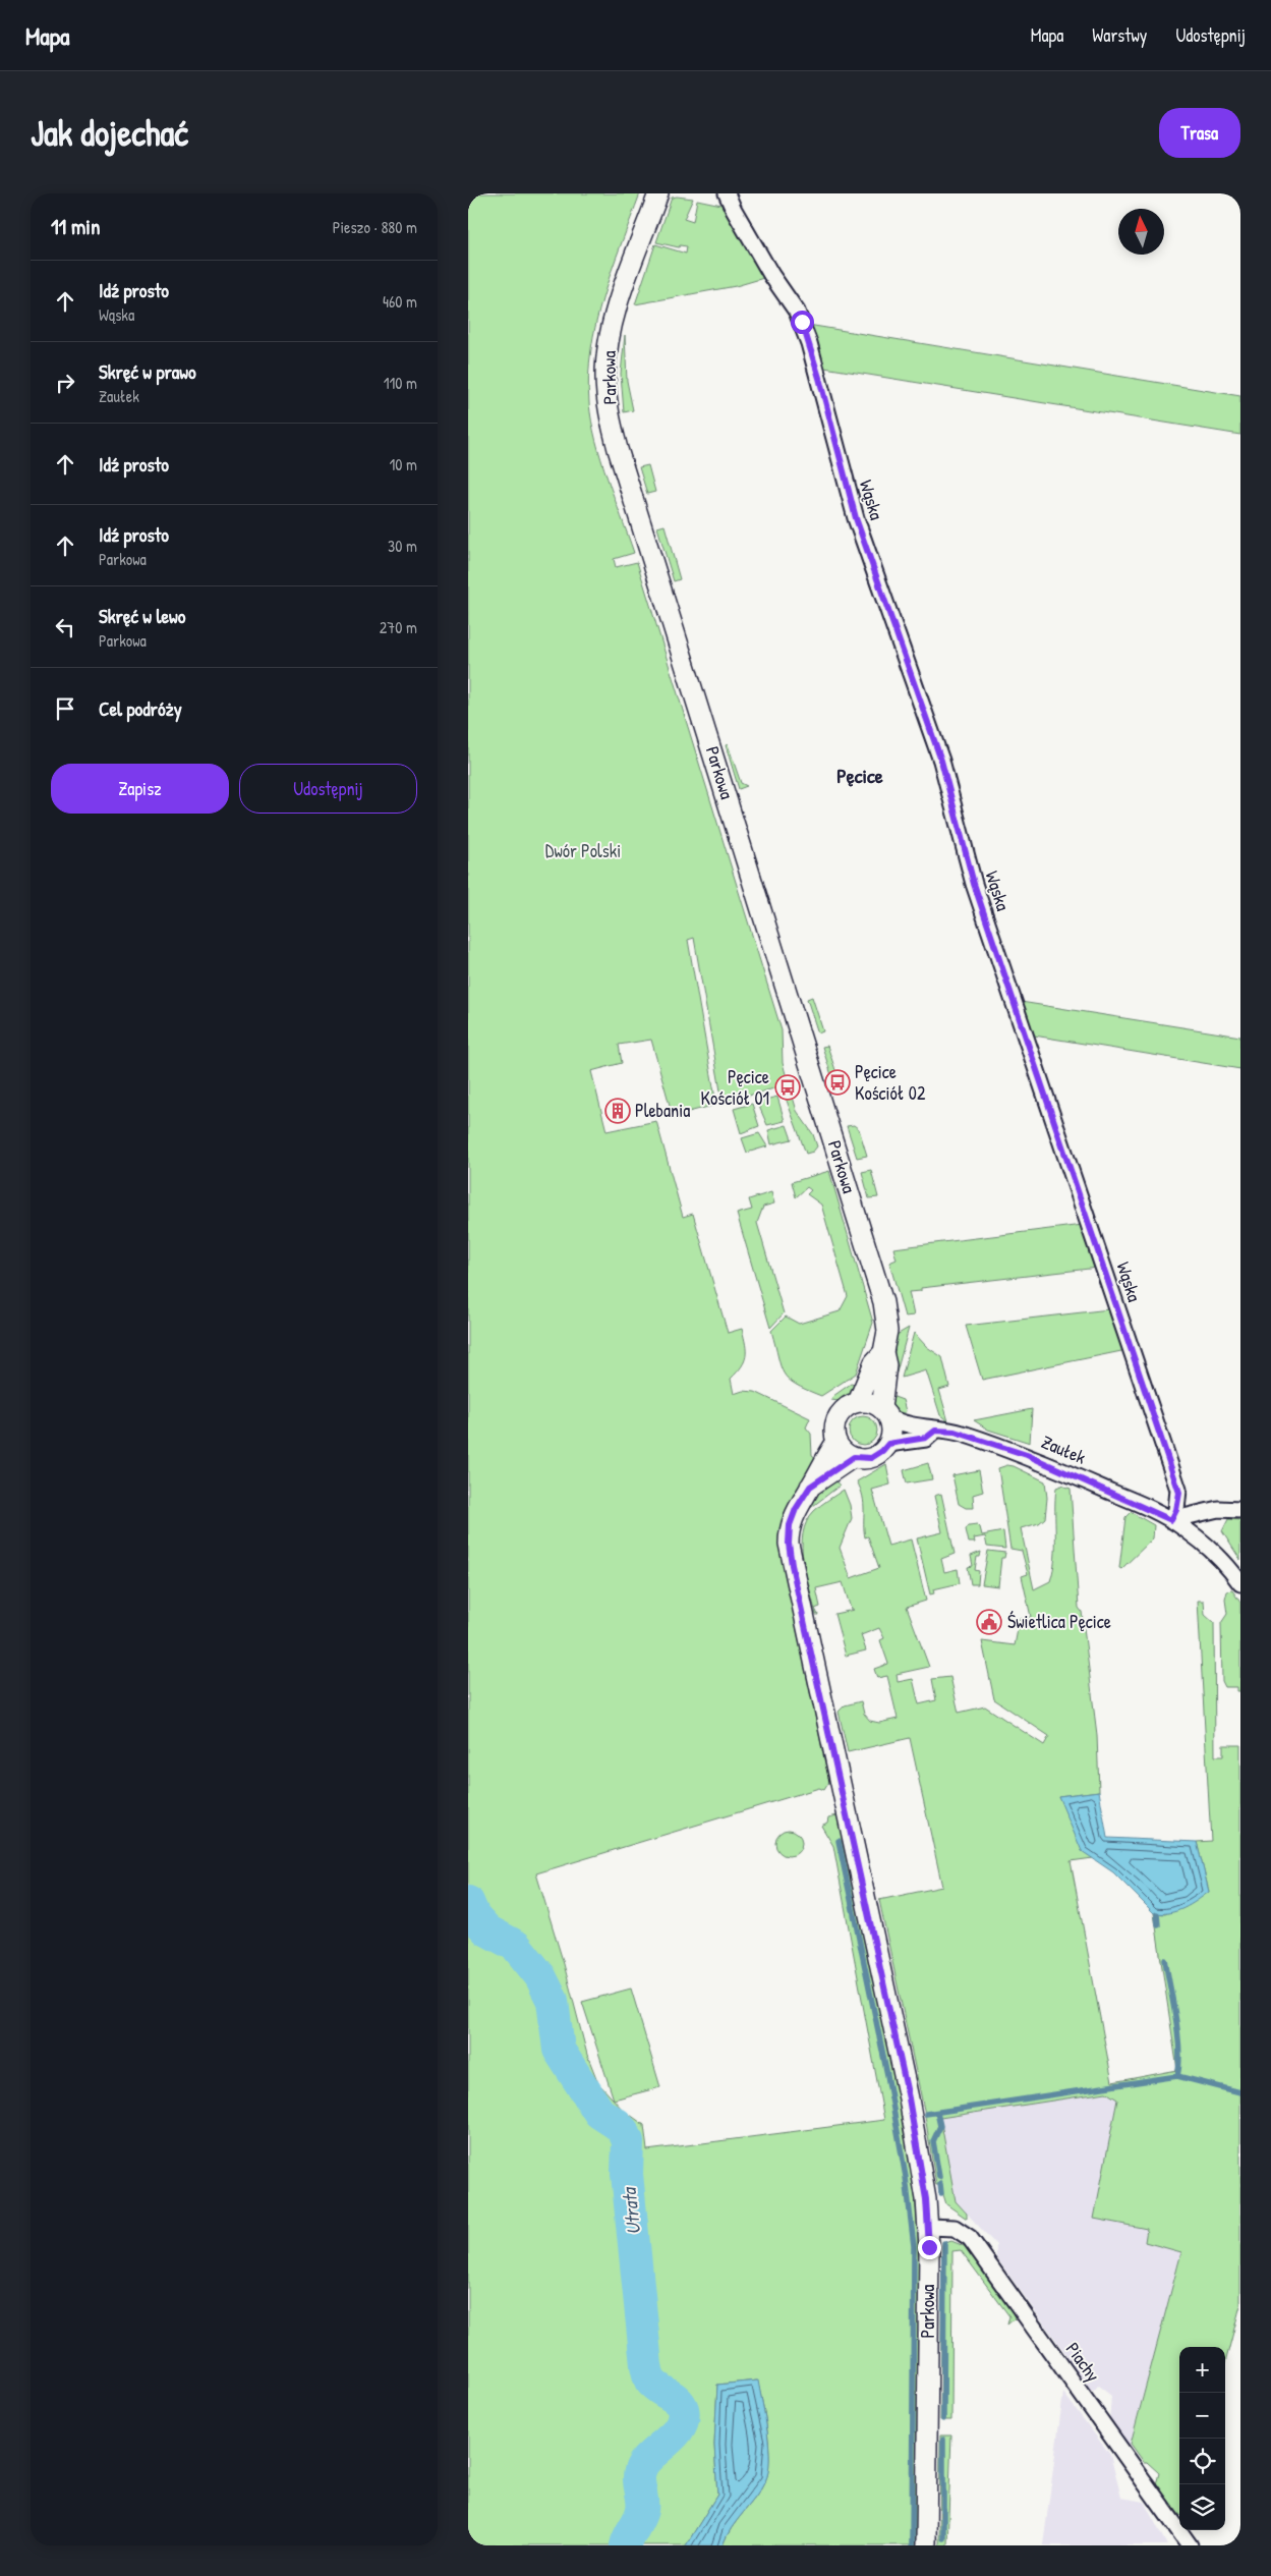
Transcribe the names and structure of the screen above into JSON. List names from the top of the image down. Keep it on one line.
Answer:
{"streets":{"street":["Parkowa","Wąska","Zaułek","Piachy"]},"crossings":[["Parkowa","Zaułek"],["Parkowa","Piachy"],["Wąska","Zaułek"]],"districts":["Pęcice"],"water":["Utrata"],"parks":["Dwór Polski"],"places":{"bus stop":["Pęcice Kościół 02","Pęcice Kościół 01"],"building":["Plebania"],"public building":["Świetlica Pęcice"]},"north":"top","page":{"header":"Mapa","nav":["Mapa","Warstwy","Udostępnij"],"buttons":["Trasa",["Zapisz","Udostępnij"]],"title":"Jak dojechać","heading":["11 min","Pieszo · 880 m"],"list":[["Idź prosto","Wąska","460 m"],["Skręć w prawo","Zaułek","110 m"],["Idź prosto","10 m"],["Idź prosto","Parkowa","30 m"],["Skręć w lewo","Parkowa","270 m"],"Cel podróży"],"map_buttons":["+","−"]}}
